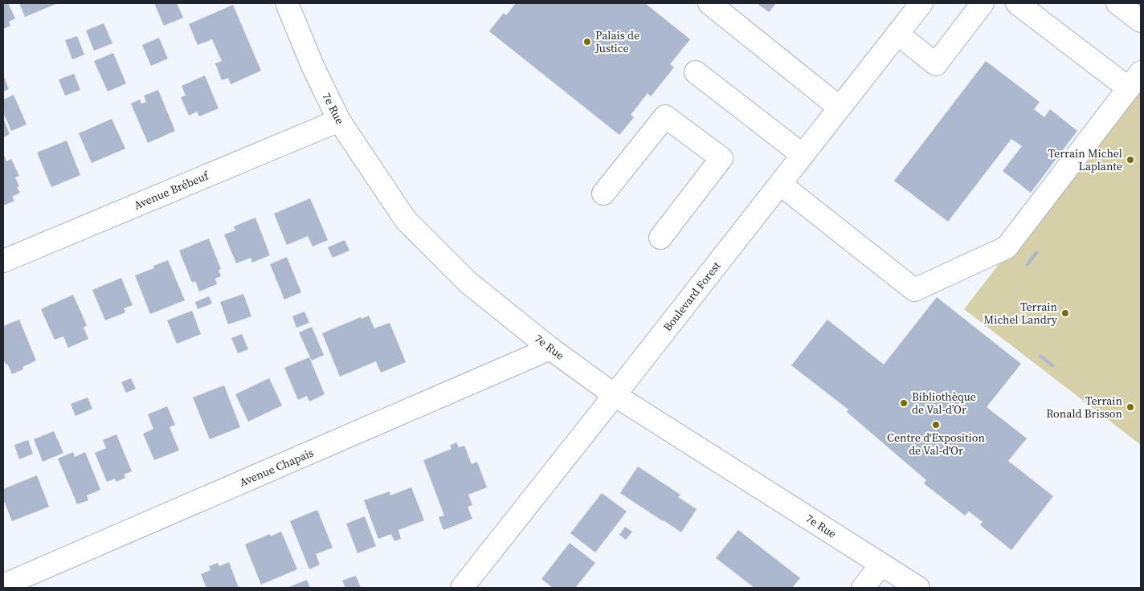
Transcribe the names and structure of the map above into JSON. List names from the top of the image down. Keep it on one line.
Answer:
{"streets":{"street":["7e Rue","Avenue Brébeuf","Boulevard Forest","Avenue Chapais"]},"crossings":[["7e Rue","Avenue Brébeuf"],["7e Rue","Boulevard Forest"],["7e Rue","Avenue Chapais"]],"places":["Palais de Justice","Terrain Michel Laplante","Terrain Michel Landry","Bibliothèque de Val-d’Or","Terrain Ronald Brisson","Centre d'Exposition de Val-d'Or"]}
